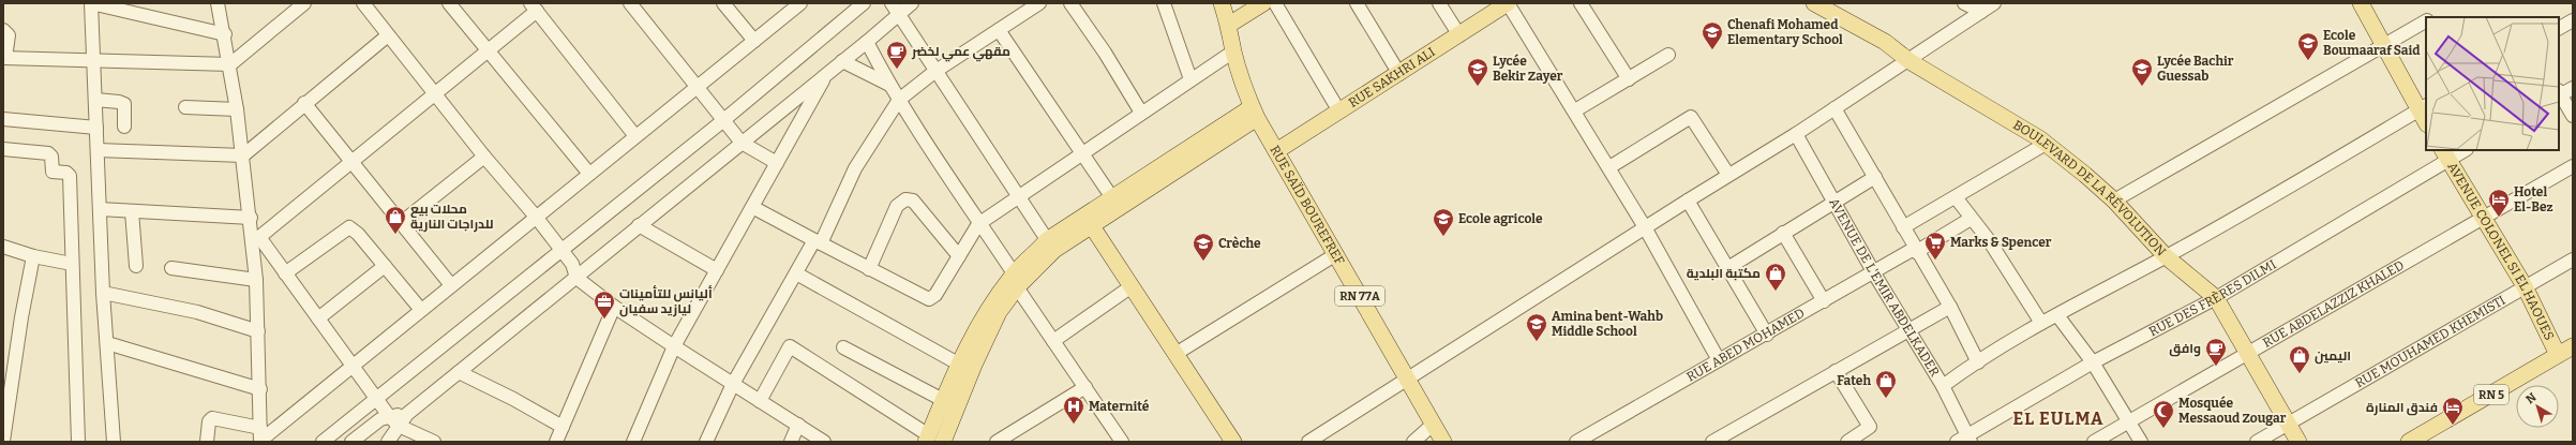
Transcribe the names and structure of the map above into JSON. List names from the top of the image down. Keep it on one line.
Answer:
{"streets":{"main road":["RUE SAKHRI ALI","BOULEVARD DE LA RÉVOLUTION","RUE SAÏD BOUREFREF","AVENUE COLONEL SI EL HAOUES","RN 77A","RN 5"],"street":["AVENUE DE L'EMIR ABDELKADER","RUE DES FRÈRES DILMI","RUE ABDELAZZIZ KHALED","RUE MOUHAMED KHEMISTI","RUE ABED MOHAMED"]},"crossings":[["RUE SAKHRI ALI","RUE SAÏD BOUREFREF"],["BOULEVARD DE LA RÉVOLUTION","RUE DES FRÈRES DILMI"],["BOULEVARD DE LA RÉVOLUTION","RUE ABDELAZZIZ KHALED"],["BOULEVARD DE LA RÉVOLUTION","RUE MOUHAMED KHEMISTI"],["AVENUE COLONEL SI EL HAOUES","RUE DES FRÈRES DILMI"],["AVENUE COLONEL SI EL HAOUES","RUE ABDELAZZIZ KHALED"],["AVENUE COLONEL SI EL HAOUES","RUE MOUHAMED KHEMISTI"],["AVENUE COLONEL SI EL HAOUES","RN 5"],["AVENUE DE L'EMIR ABDELKADER","RUE DES FRÈRES DILMI"],["AVENUE DE L'EMIR ABDELKADER","RUE ABED MOHAMED"]],"districts":["EL EULMA"],"places":{"school or university":["Chenafi Mohamed Elementary School","Ecole Boumaaraf Said","Lycée Bekir Zayer","Lycée Bachir Guessab","Ecole agricole","Crèche","Amina bent-Wahb Middle School"],"cafe":["مقهي عمي لخضر","وافق"],"hotel":["Hotel El-Bez","فندق المنارة"],"shop":["محلات بيع للدراجات النارية","مكتبة البلدية","اليمين","Fateh"],"supermarket":["Marks & Spencer"],"office":["أليانس للتأمينات ليازيد سفيان"],"hospital":["Maternité"],"mosque":["Mosquée Messaoud Zougar"]},"north":"top left"}
